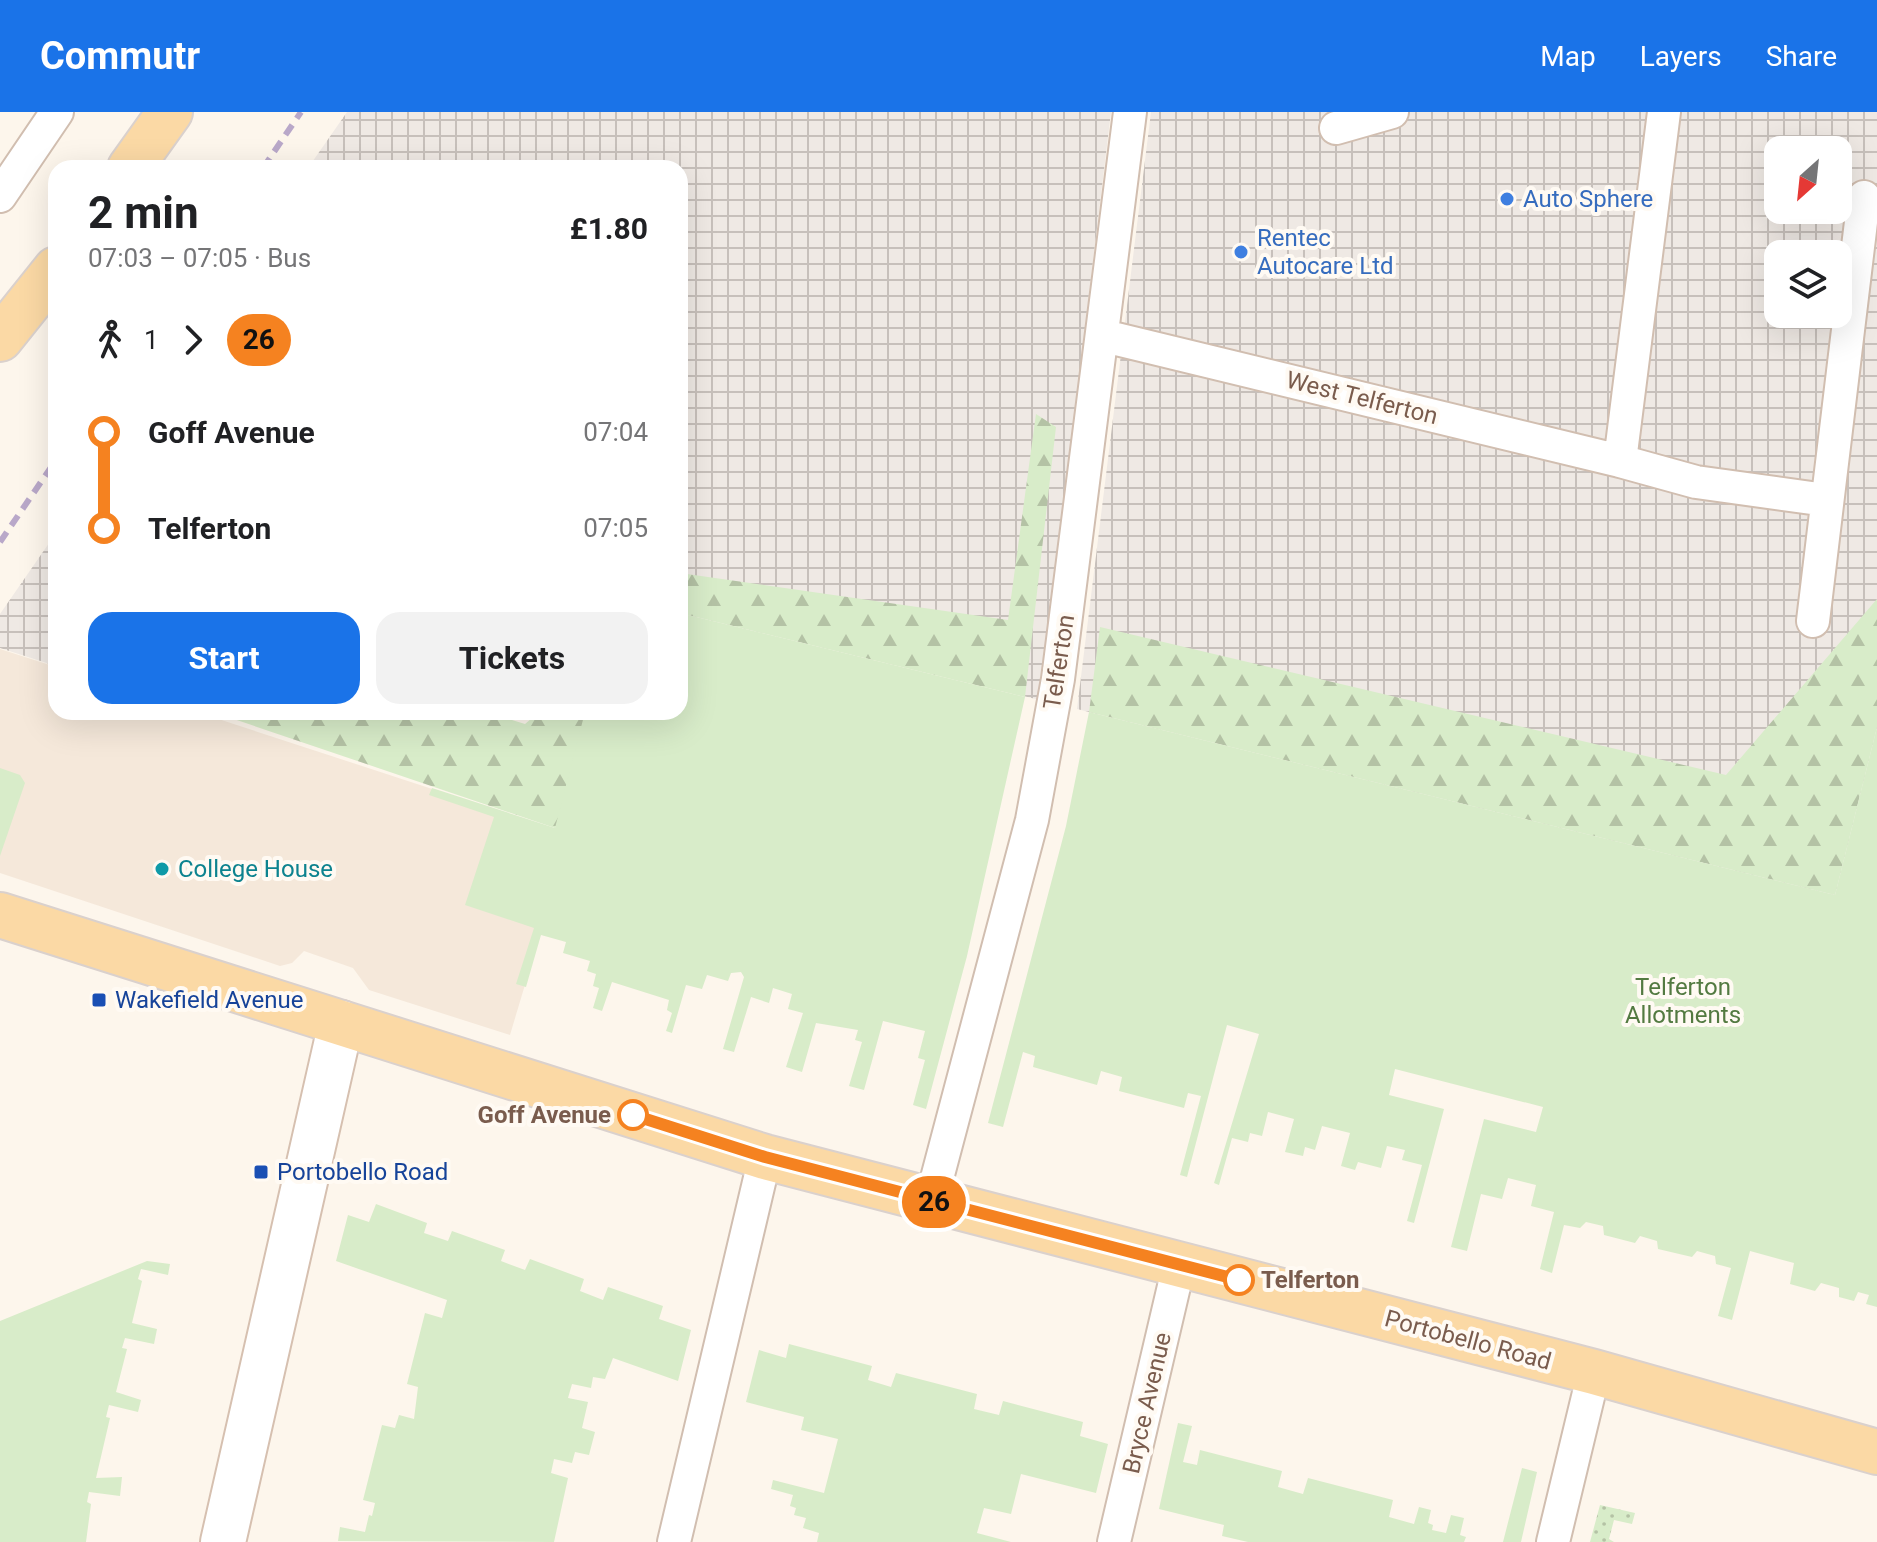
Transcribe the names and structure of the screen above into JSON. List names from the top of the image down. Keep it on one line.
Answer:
{"streets":{"main road":["Portobello Road"],"street":["West Telferton","Telferton","Bryce Avenue"]},"crossings":[["West Telferton","Telferton"],["Telferton","Portobello Road"],["Portobello Road","Bryce Avenue"]],"parks":["Telferton Allotments"],"places":{"other":["Auto Sphere","Rentec Autocare Ltd","College House","Goff Avenue","Telferton"],"transit":["Wakefield Avenue","Portobello Road"]},"lines":["bus line 26"],"north":"bottom left","page":{"header":"Commutr","nav":["Map","Layers","Share"],"on_map":"26","heading":["2 min","07:03 – 07:05 · Bus","£1.80"],"legs":["1","26"],"list":[{"name":"Goff Avenue","value":"07:04"},{"name":"Telferton","value":"07:05"}],"buttons":["Start","Tickets"]}}
